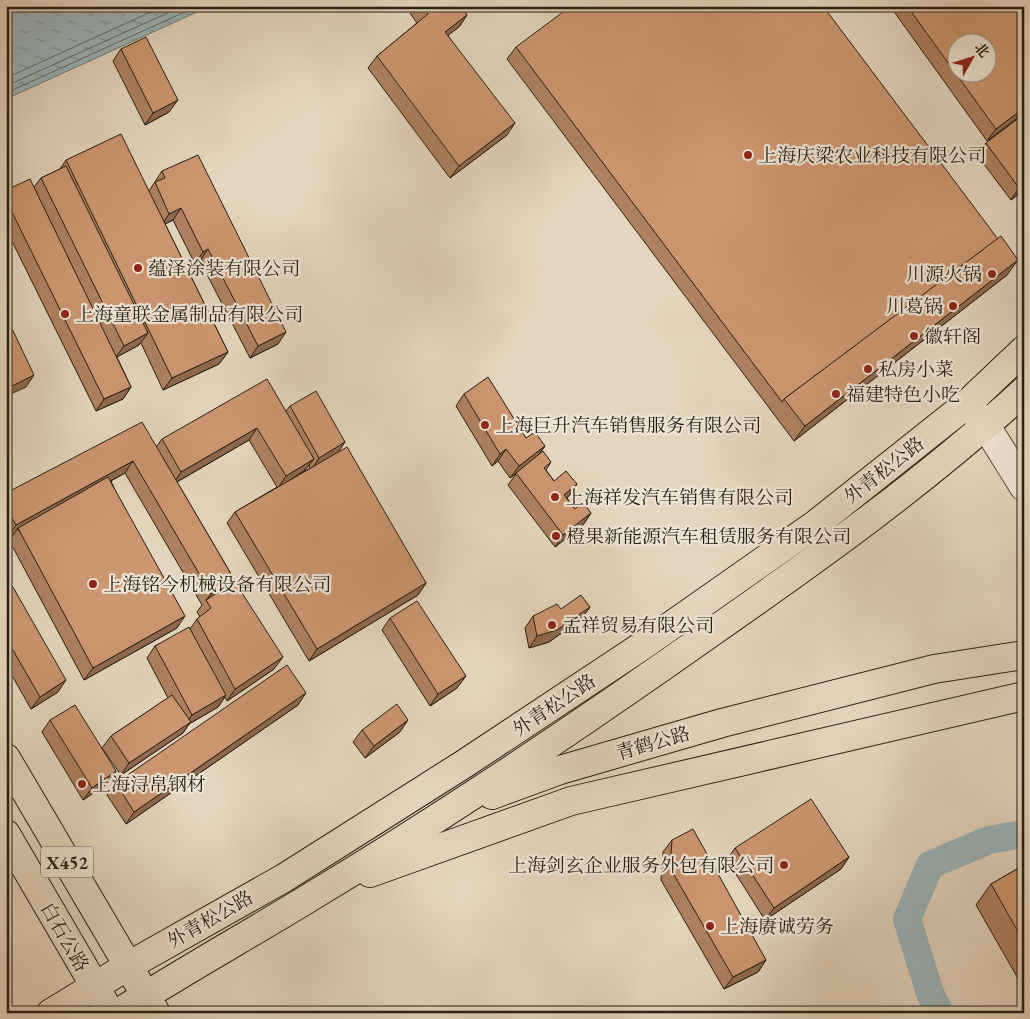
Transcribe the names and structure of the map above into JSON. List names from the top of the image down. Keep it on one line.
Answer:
{"streets":{"main road":["外青松公路","青鹤公路","X452","白石公路"]},"crossings":[["外青松公路","青鹤公路"],["外青松公路","白石公路"]],"places":["上海庆梁农业科技有限公司","蕴泽涂装有限公司","川源火锅","川葛锅","上海童联金属制品有限公司","徽轩阁","私房小菜","福建特色小吃","上海巨升汽车销售服务有限公司","上海祥发汽车销售有限公司","橙果新能源汽车租赁服务有限公司","上海铭今机械设备有限公司","孟祥贸易有限公司","上海浔帛钢材","上海剑玄企业服务外包有限公司","上海赓诚劳务"],"north":"top right"}
